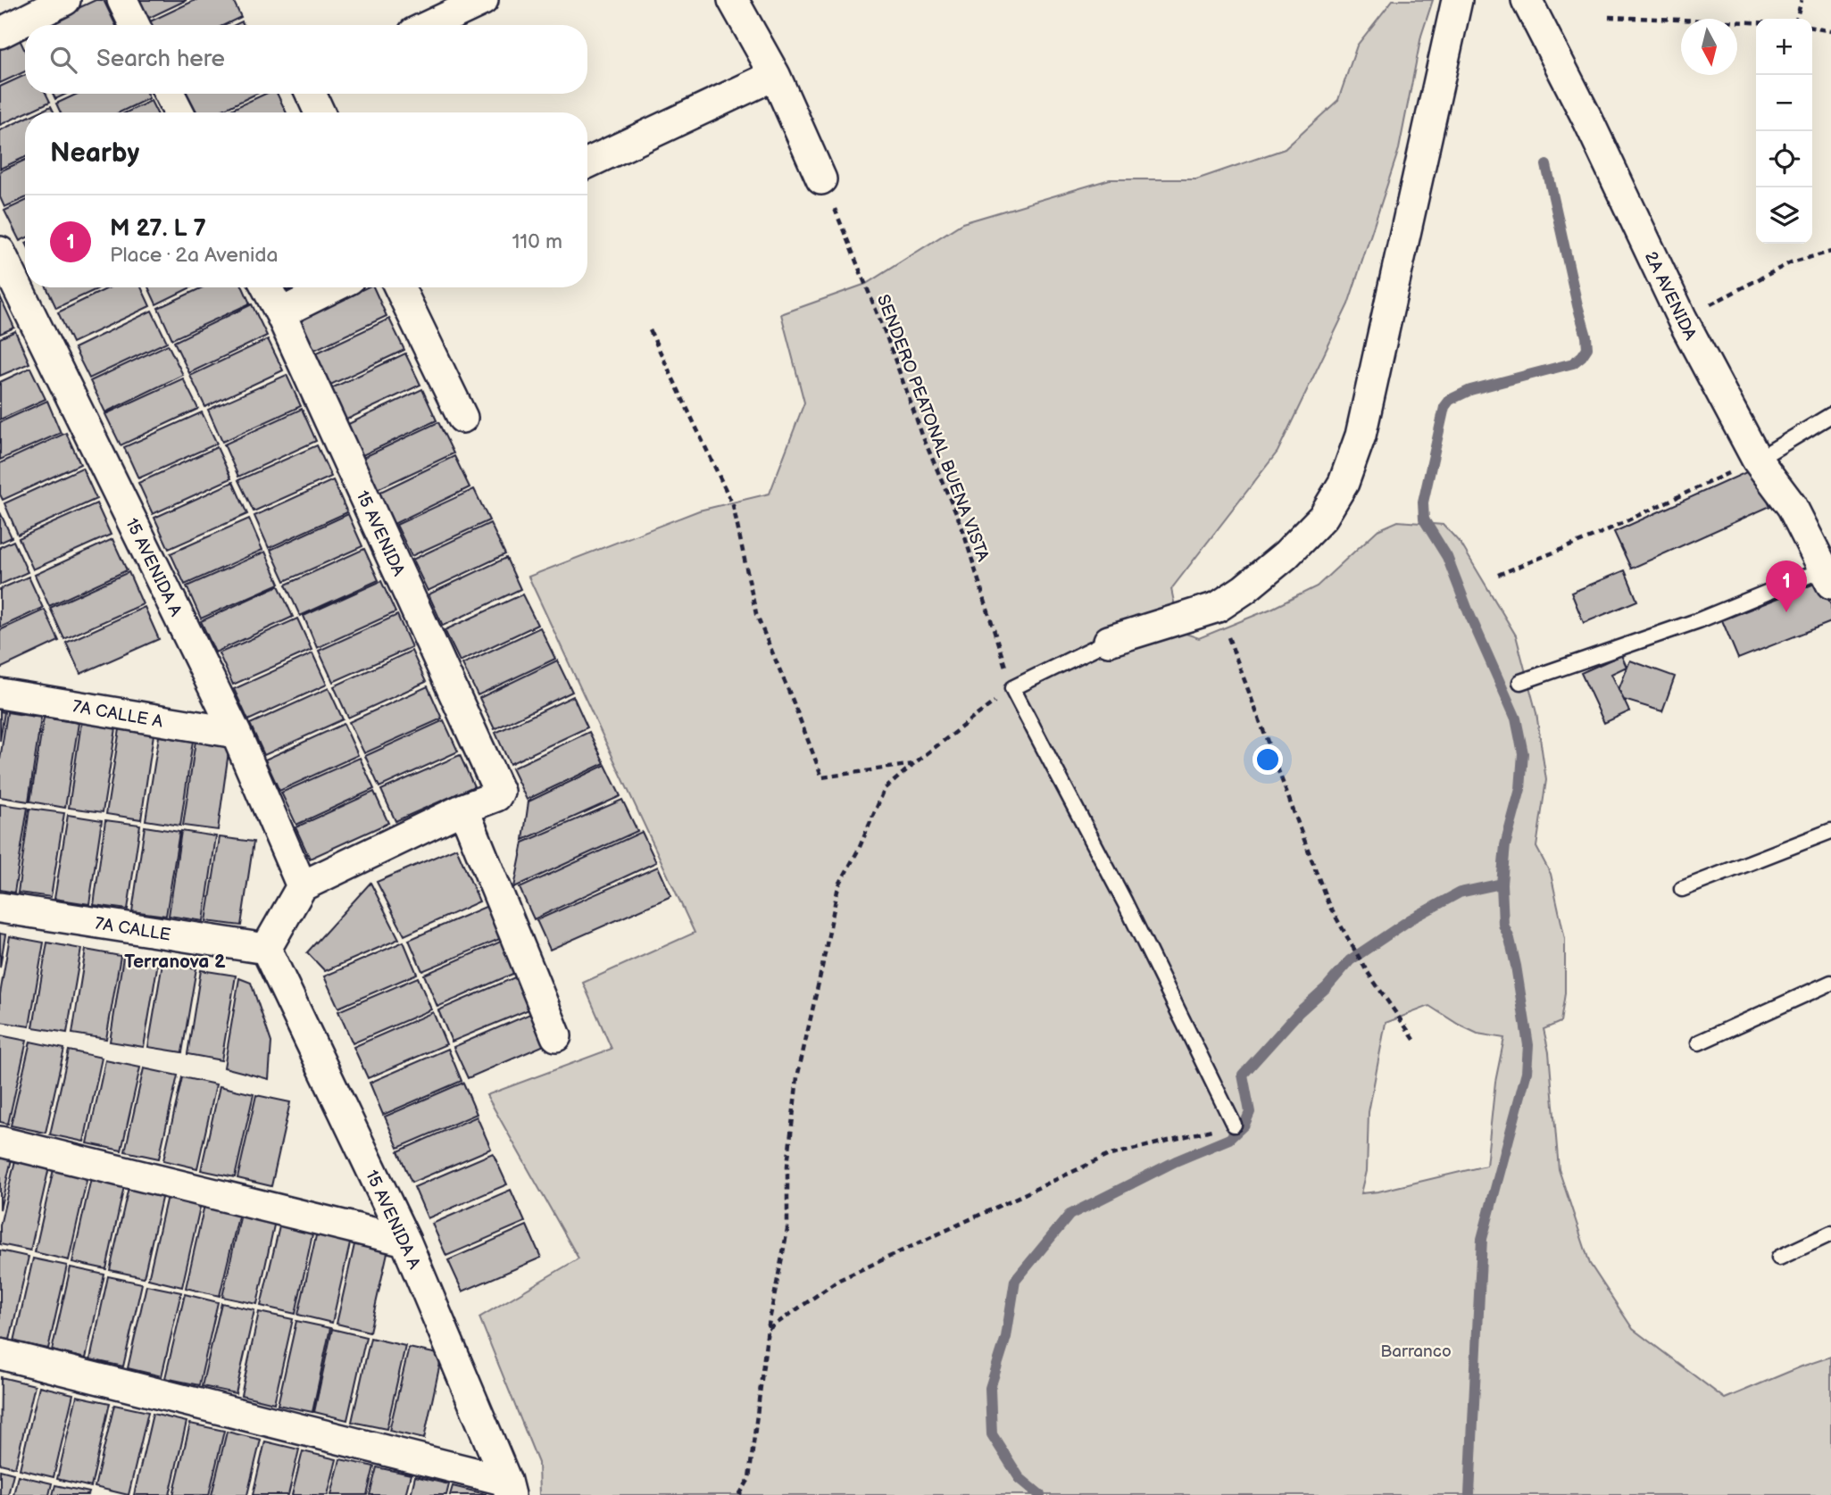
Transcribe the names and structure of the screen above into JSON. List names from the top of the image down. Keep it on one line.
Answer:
{"streets":{"street":["2A AVENIDA","15 AVENIDA","15 AVENIDA A","7A CALLE A","7A CALLE"],"path":["SENDERO PEATONAL BUENA VISTA"]},"crossings":[["15 AVENIDA A","7A CALLE A"],["15 AVENIDA A","7A CALLE"]],"districts":["Terranova 2"],"parks":["Barranco"],"north":"bottom","page":{"map_buttons":["+","−"],"search":"Search here","heading":"Nearby","list":[{"mark":"1","name":"M 27. L 7","note":"Place · 2a Avenida","value":"110 m"}],"pins":"1"}}
